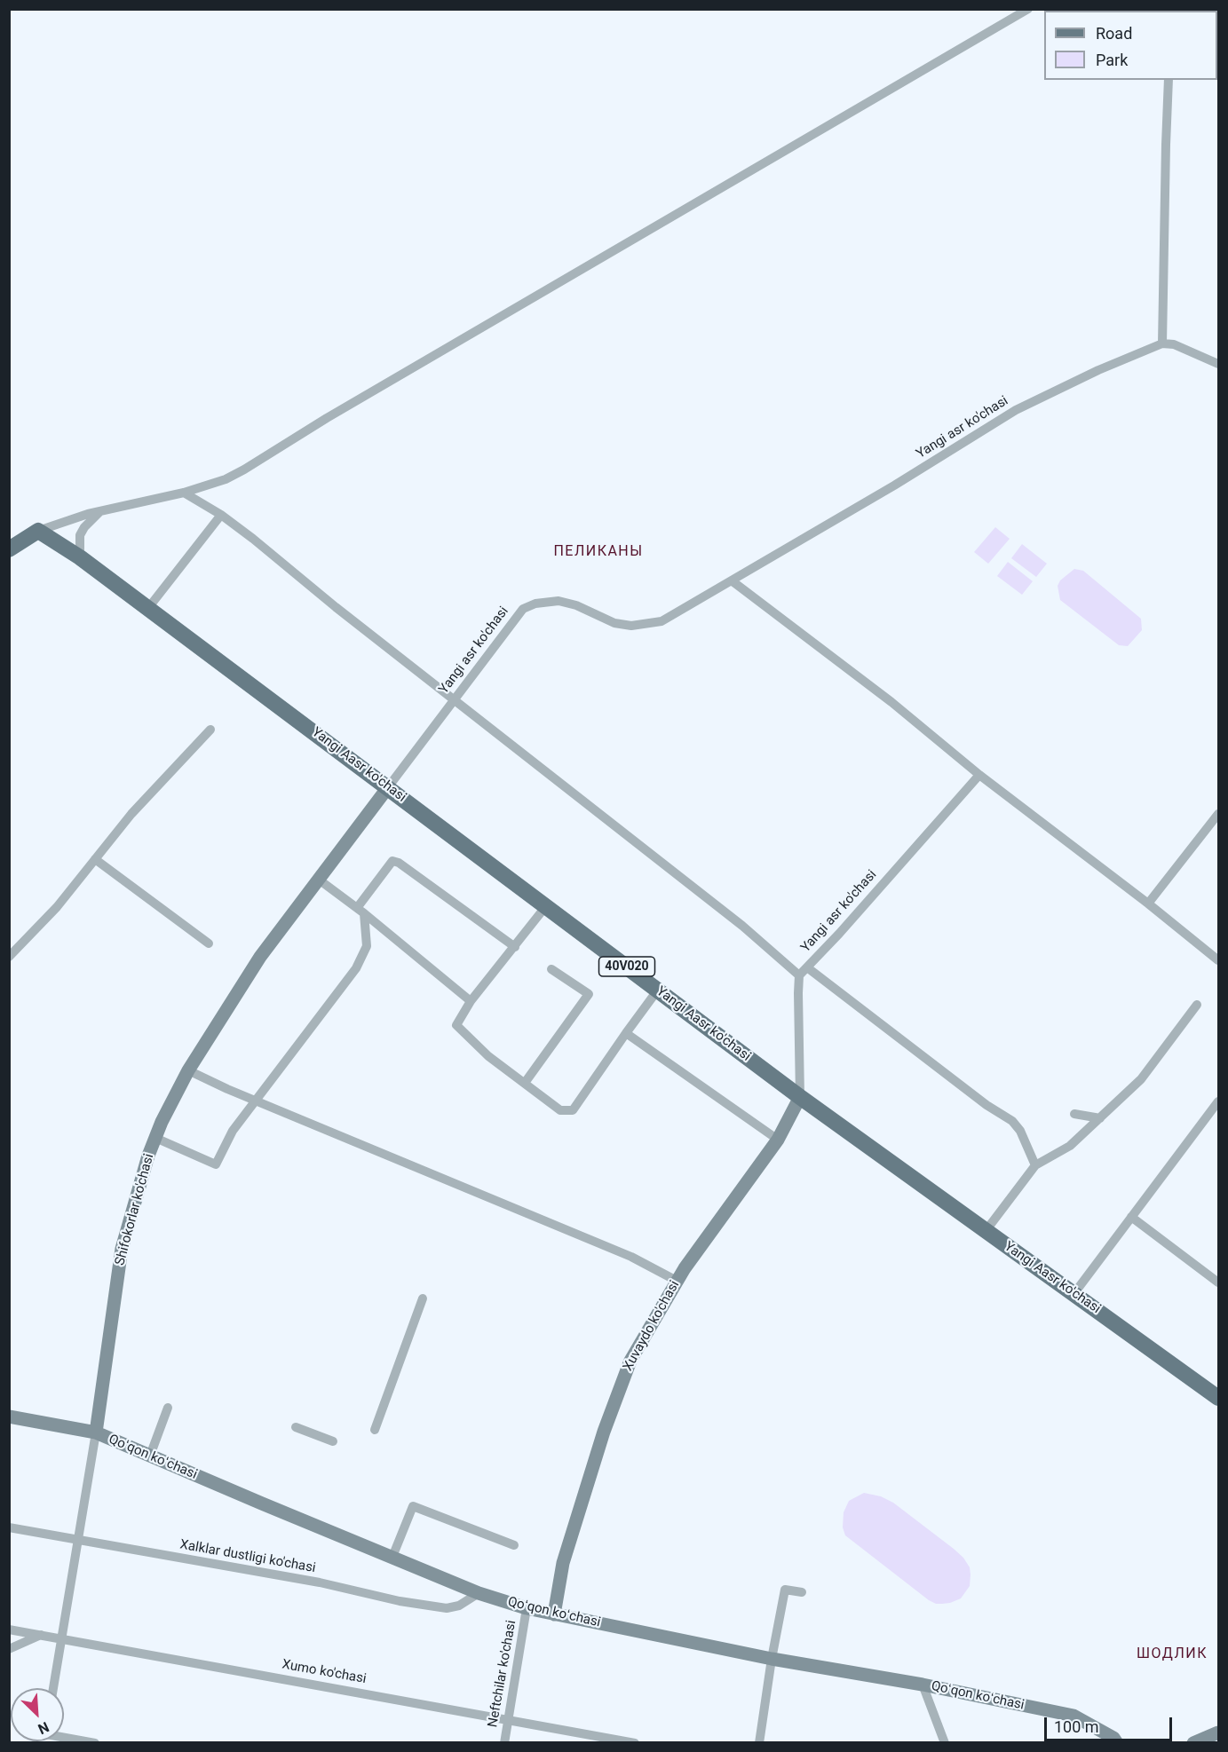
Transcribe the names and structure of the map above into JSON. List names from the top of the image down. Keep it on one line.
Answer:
{"streets":{"main road":["Yangi Aasr ko'chasi","40V020"],"street":["Yangi asr ko'chasi","Shifokorlar ko'chasi","Xuvaydo ko'chasi","Qoʻqon koʻchasi","Xalklar dustligi ko'chasi","Xumo ko'chasi","Neftchilar ko'chasi"]},"crossings":[["Yangi asr ko'chasi","Yangi Aasr ko'chasi"],["Yangi asr ko'chasi","Shifokorlar ko'chasi"],["Yangi Aasr ko'chasi","Shifokorlar ko'chasi"],["Yangi Aasr ko'chasi","Xuvaydo ko'chasi"],["Shifokorlar ko'chasi","Qoʻqon koʻchasi"],["Shifokorlar ko'chasi","Xalklar dustligi ko'chasi"],["Shifokorlar ko'chasi","Xumo ko'chasi"],["Xuvaydo ko'chasi","Qoʻqon koʻchasi"],["Qoʻqon koʻchasi","Xalklar dustligi ko'chasi"],["Qoʻqon koʻchasi","Neftchilar ko'chasi"],["Xumo ko'chasi","Neftchilar ko'chasi"]],"districts":["ПЕЛИКАНЫ","ШОДЛИК"],"legend":["Road","Park"],"scale_bar":"100 m","north":"bottom right"}
